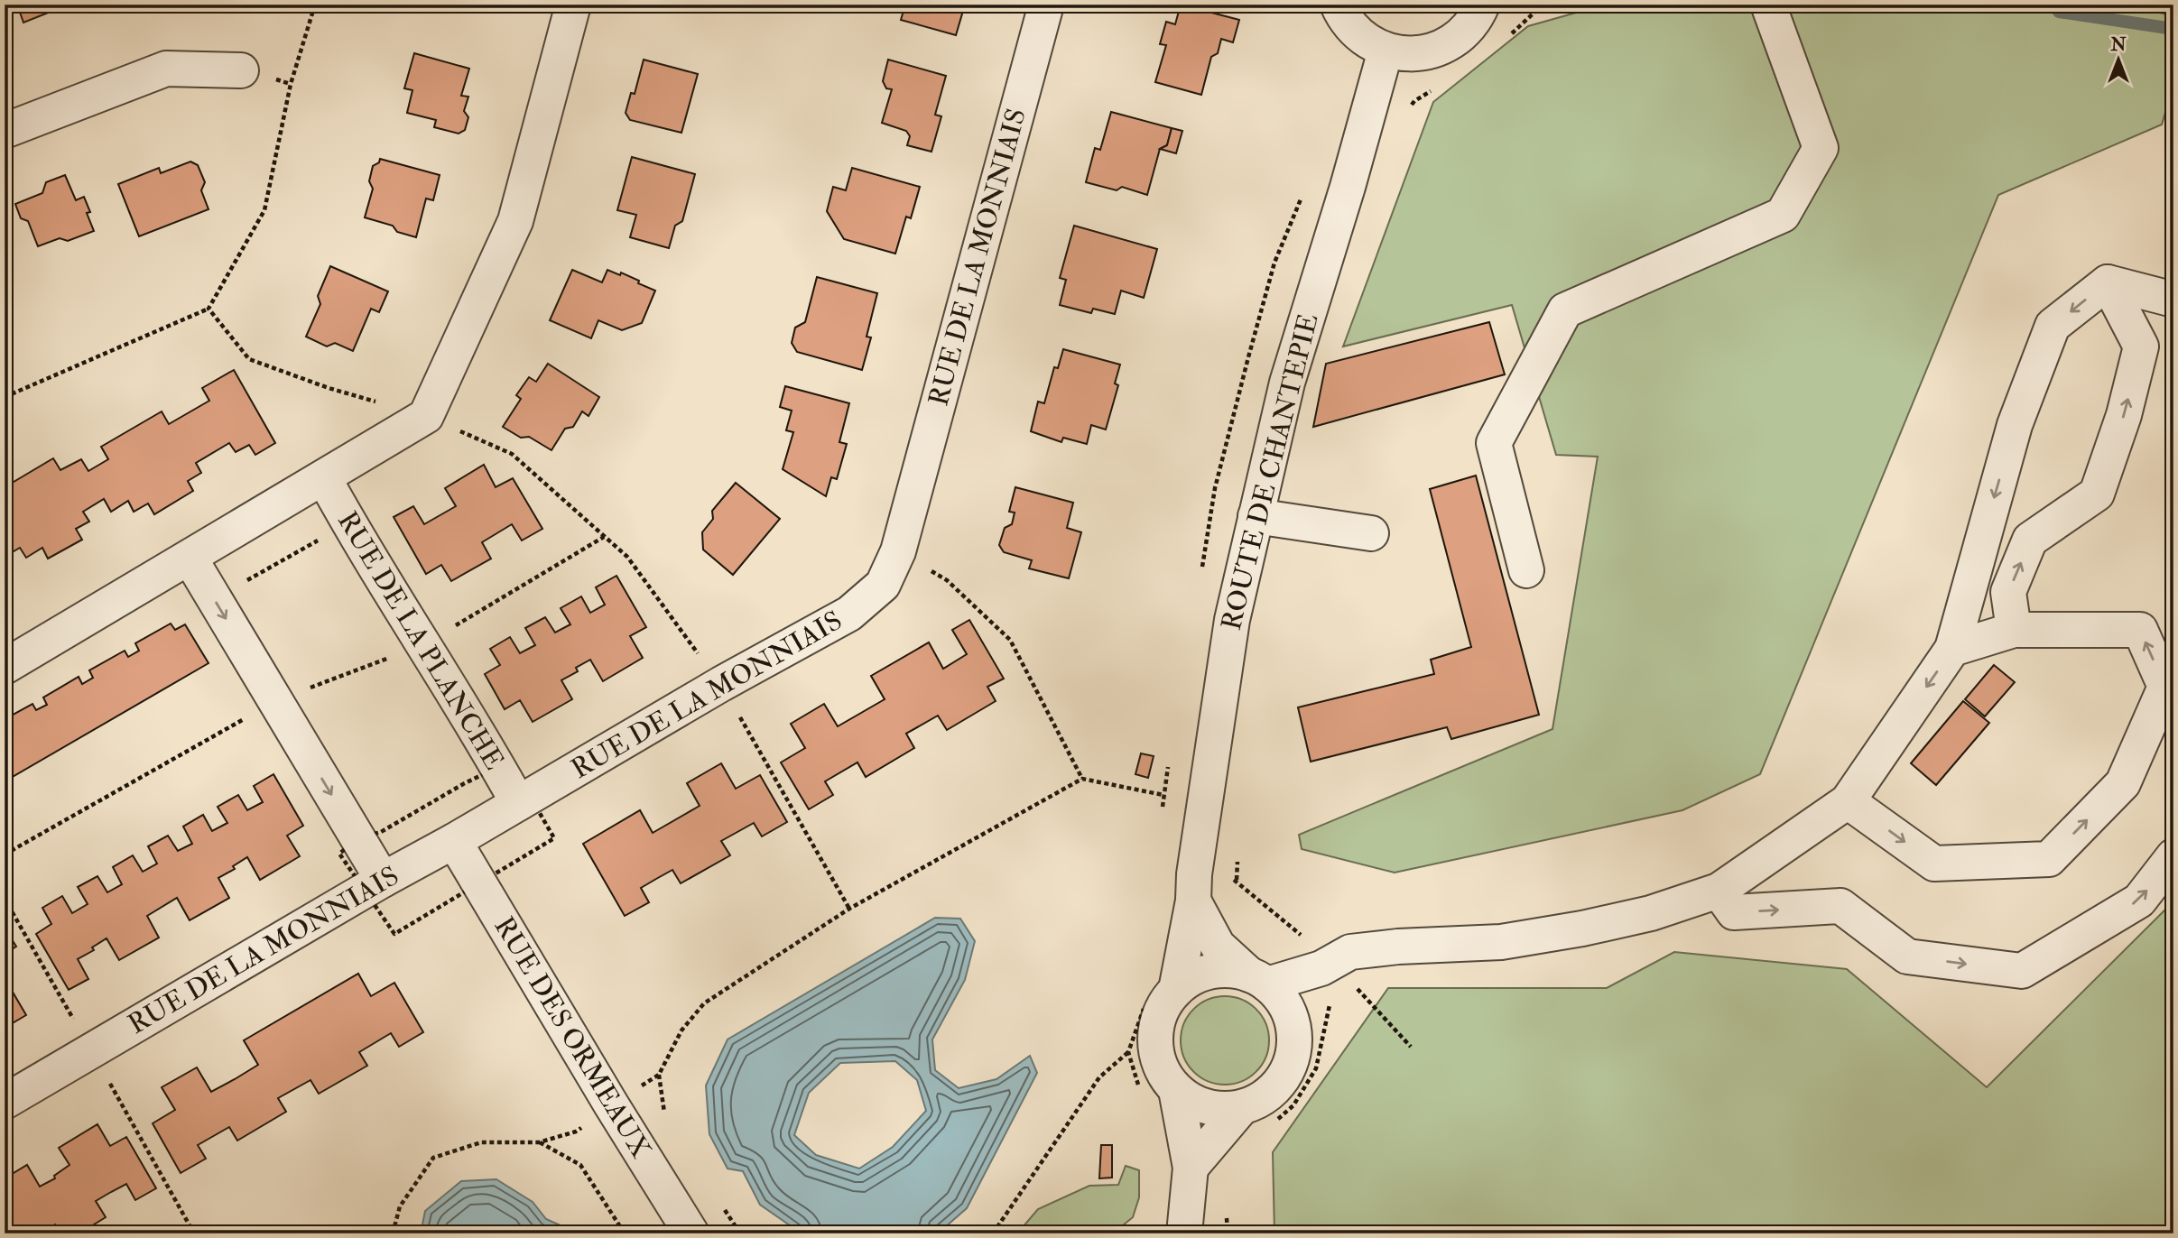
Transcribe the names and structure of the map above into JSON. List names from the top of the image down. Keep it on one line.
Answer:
{"streets":{"street":["RUE DE LA MONNIAIS","ROUTE DE CHANTEPIE","RUE DE LA PLANCHE","RUE DES ORMEAUX"]},"crossings":[["RUE DE LA MONNIAIS","RUE DE LA PLANCHE"],["RUE DE LA MONNIAIS","RUE DES ORMEAUX"]],"north":"top"}
